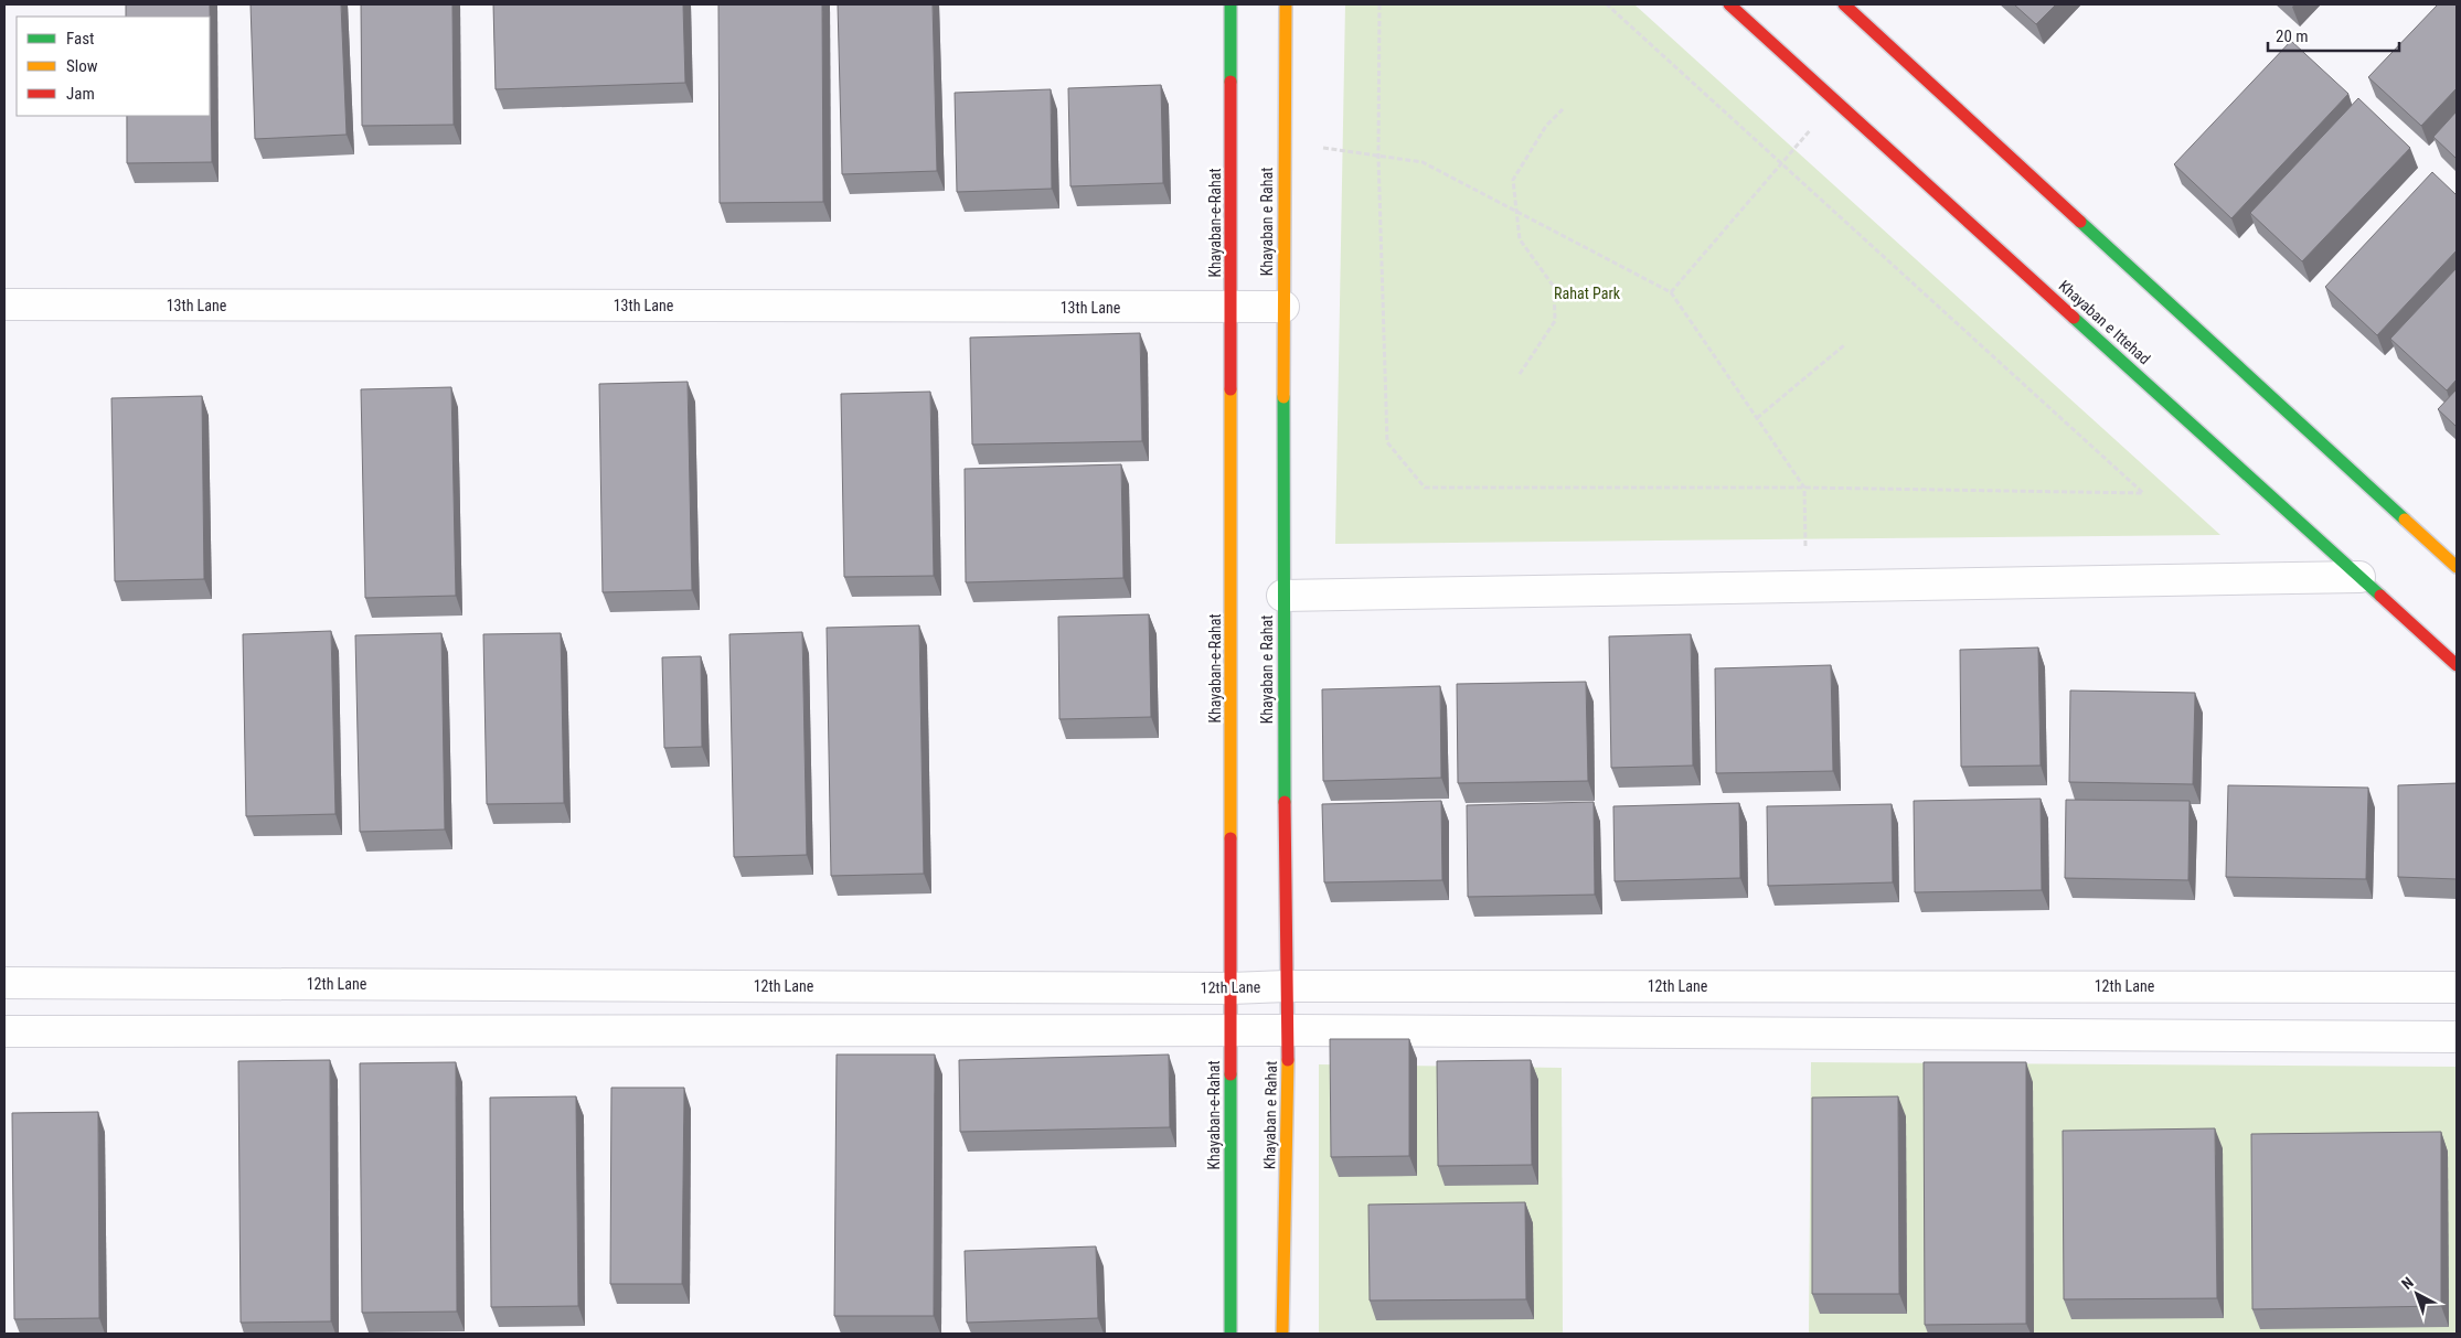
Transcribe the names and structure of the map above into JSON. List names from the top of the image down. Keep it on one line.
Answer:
{"streets":{"street":["Khayaban e Rahat","Khayaban-e-Rahat","13th Lane","Khayaban e Ittehad","12th Lane"]},"crossings":[["Khayaban e Rahat","13th Lane"],["Khayaban e Rahat","12th Lane"],["Khayaban-e-Rahat","13th Lane"],["Khayaban-e-Rahat","12th Lane"]],"parks":["Rahat Park"],"legend":["Fast","Slow","Jam"],"scale_bar":"20 m","north":"top left"}
